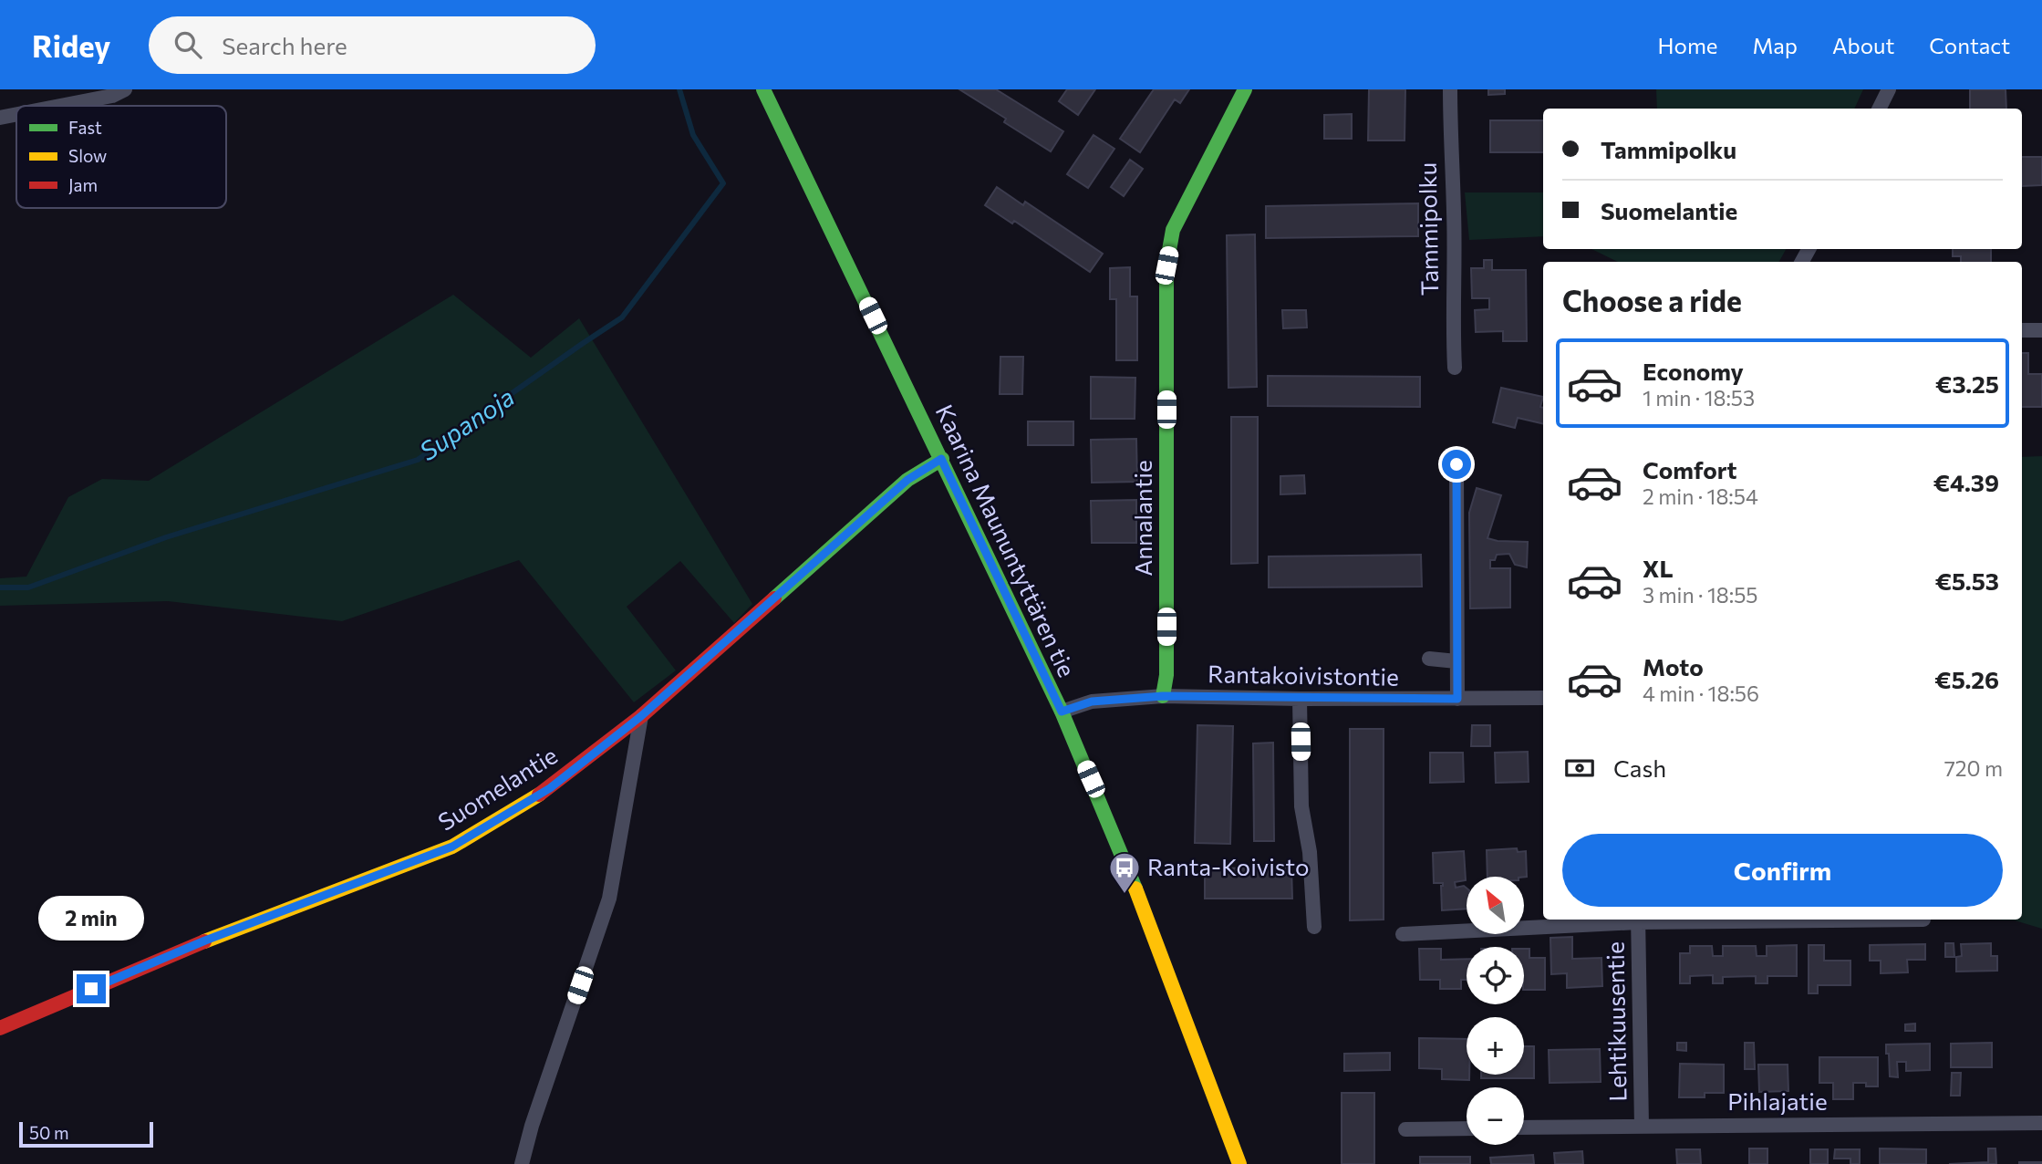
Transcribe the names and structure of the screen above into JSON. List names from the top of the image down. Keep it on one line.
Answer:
{"streets":{"street":["Tammipolku","Annalantie","Kaarina Maununtyttären tie","Rantakoivistontie","Suomelantie","Lehtikuusentie","Pihlajatie"]},"crossings":[["Annalantie","Rantakoivistontie"],["Kaarina Maununtyttären tie","Rantakoivistontie"],["Kaarina Maununtyttären tie","Suomelantie"],["Lehtikuusentie","Pihlajatie"]],"water":["Supanoja"],"places":{"bus stop":["Ranta-Koivisto"]},"legend":["Fast","Slow","Jam"],"scale_bar":"50 m","north":"top left","page":{"header":"Ridey","search":"Search here","nav":["Home","Map","About","Contact"],"banner":["Tammipolku","Suomelantie"],"heading":"Choose a ride","list":[{"name":"Economy","note":"1 min · 18:53","value":"€3.25"},{"name":"Comfort","note":"2 min · 18:54","value":"€4.39"},{"name":"XL","note":"3 min · 18:55","value":"€5.53"},{"name":"Moto","note":"4 min · 18:56","value":"€5.26"}],"pay":["Cash","720 m"],"buttons":"Confirm","map_buttons":["+","−"],"bubble":"2 min","scale":"50 m"}}
